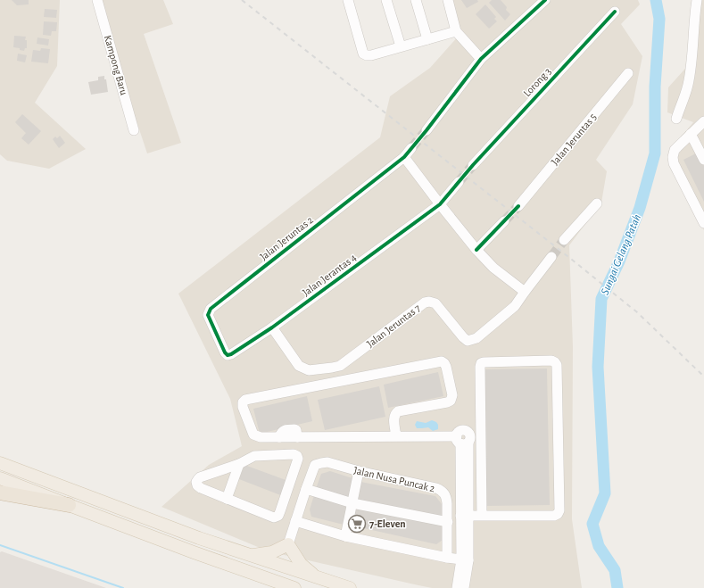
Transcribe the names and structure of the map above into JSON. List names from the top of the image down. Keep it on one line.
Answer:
{"streets":{"street":["Kampong Baru","Lorong 3","Jalan Jeruntas 5","Jalan Jeruntas 2","Jalan Jerantas 4","Jalan Jeruntas 7","Jalan Nusa Puncak 2"]},"crossings":[["Jalan Jeruntas 2","Jalan Jerantas 4"],["Jalan Jerantas 4","Jalan Jeruntas 7"]],"water":["Sungai Gelang Patah"],"places":{"supermarket":["7-Eleven"]}}
